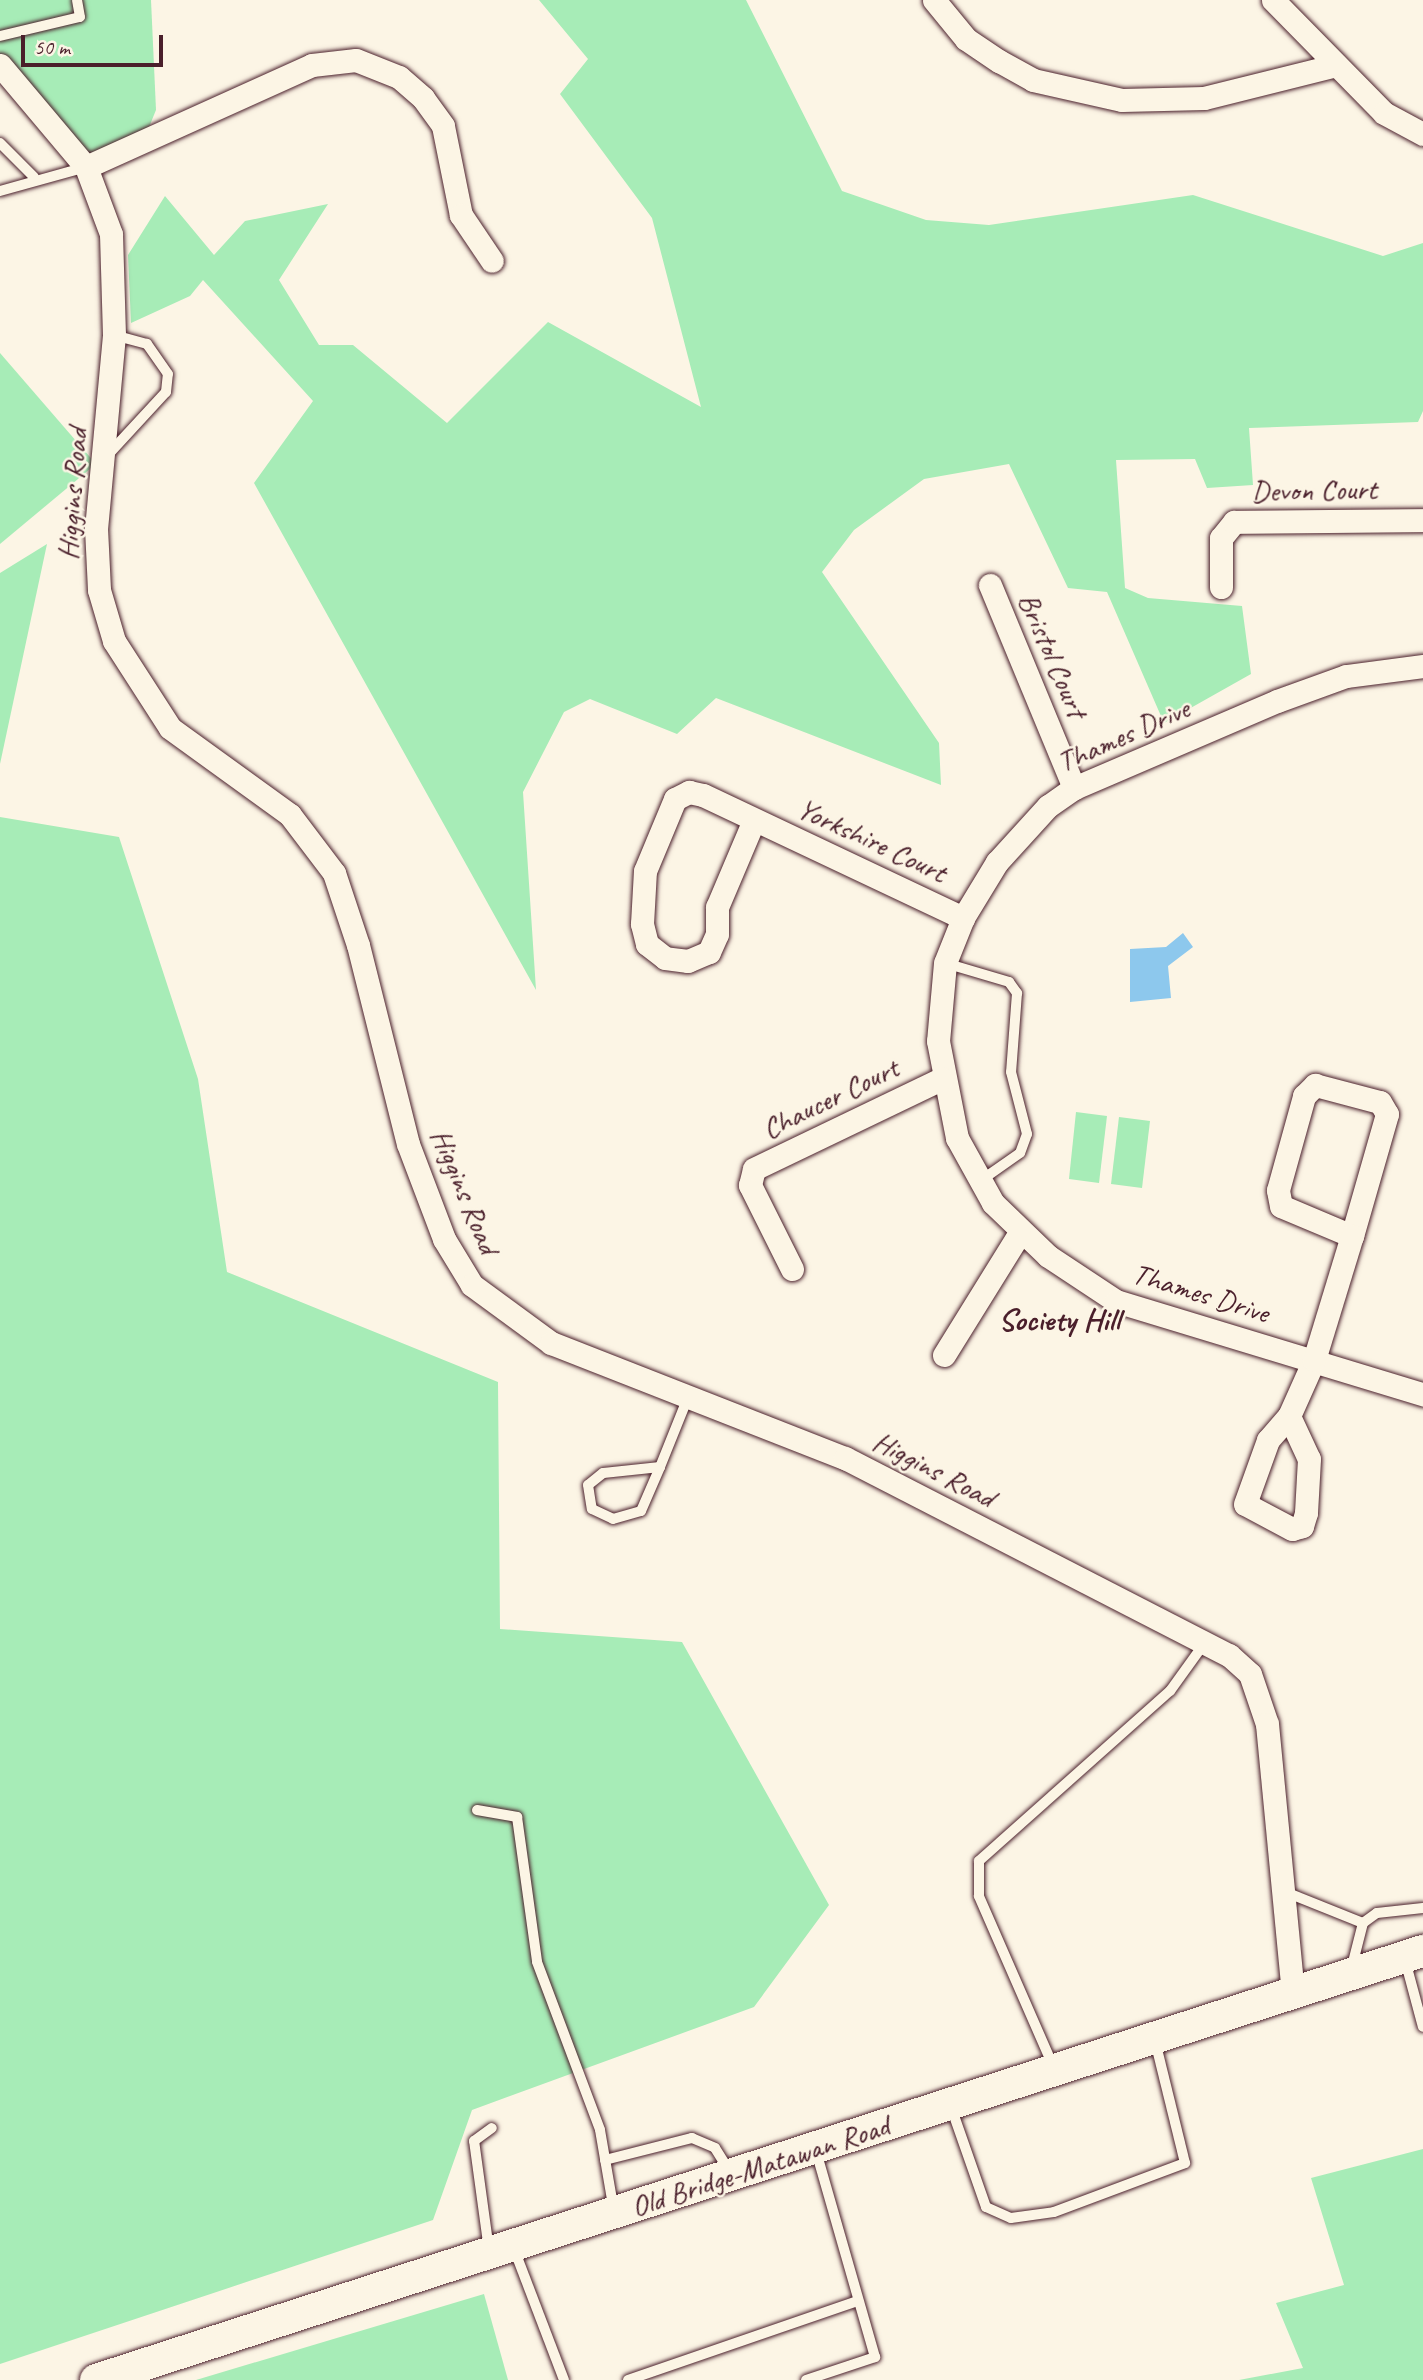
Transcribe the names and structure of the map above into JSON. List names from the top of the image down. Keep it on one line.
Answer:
{"streets":{"main road":["Old Bridge-Matawan Road"],"street":["Devon Court","Higgins Road","Bristol Court","Thames Drive","Yorkshire Court","Chaucer Court"]},"crossings":[["Higgins Road","Old Bridge-Matawan Road"],["Bristol Court","Thames Drive"],["Thames Drive","Yorkshire Court"],["Thames Drive","Chaucer Court"]],"districts":["Society Hill"],"scale_bar":"50 m"}
